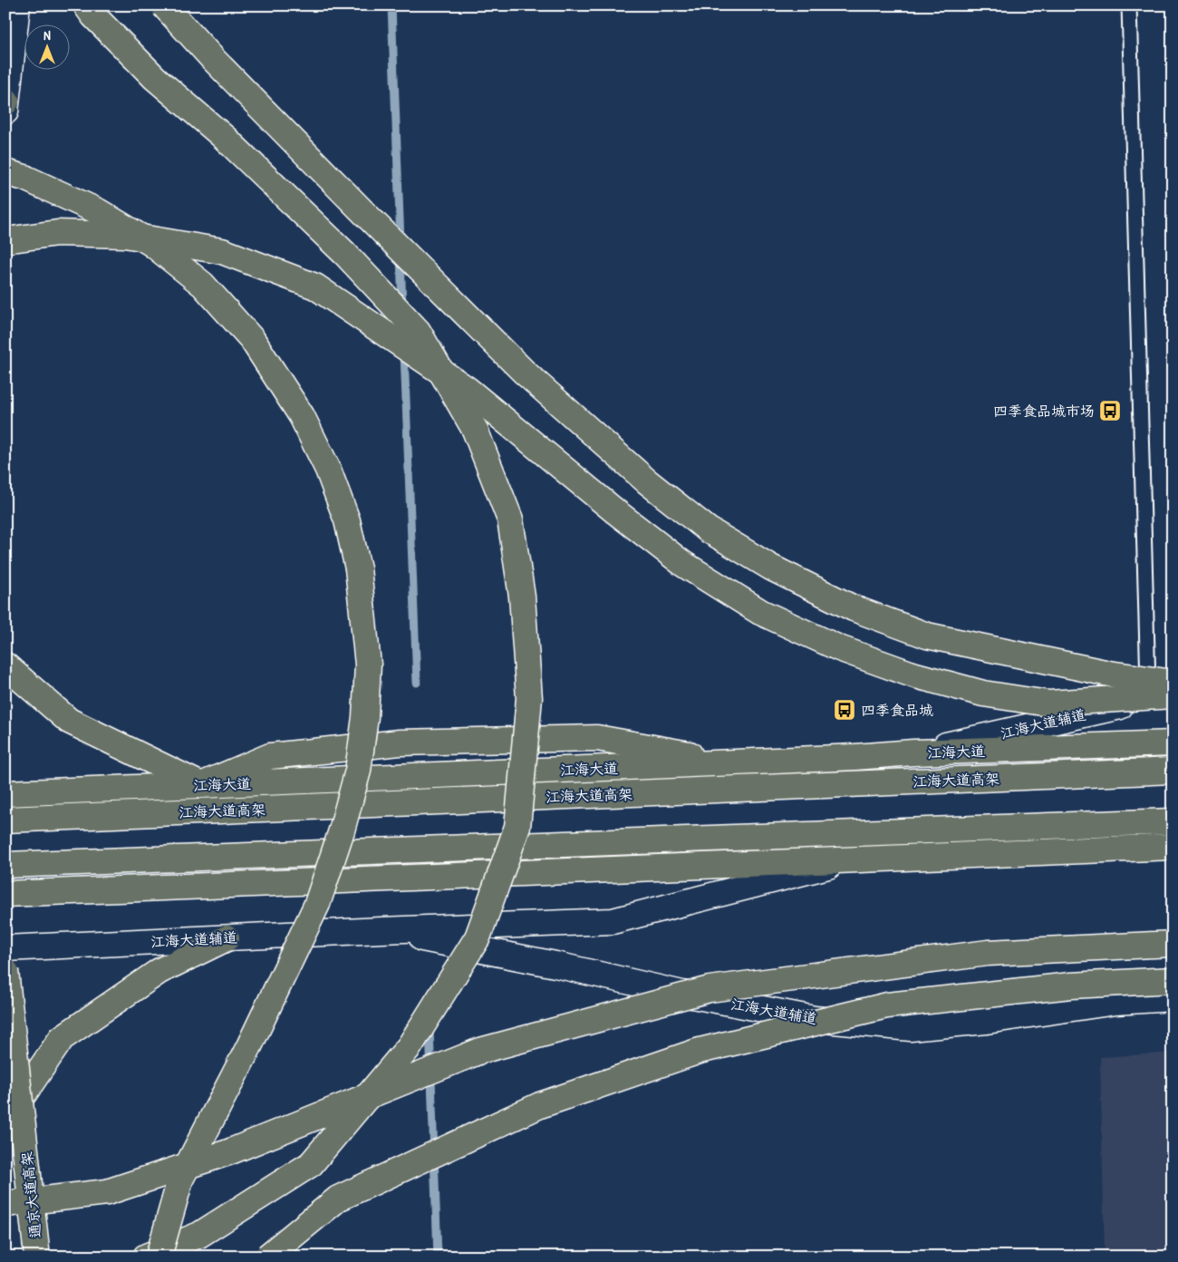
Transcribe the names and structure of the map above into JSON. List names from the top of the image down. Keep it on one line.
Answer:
{"streets":{"main road":["江海大道","江海大道高架","通京大道高架"],"street":["江海大道辅道"]},"crossings":[["江海大道辅道","江海大道"]],"places":{"bus stop":["四季食品城市场","四季食品城"]},"north":"top"}
